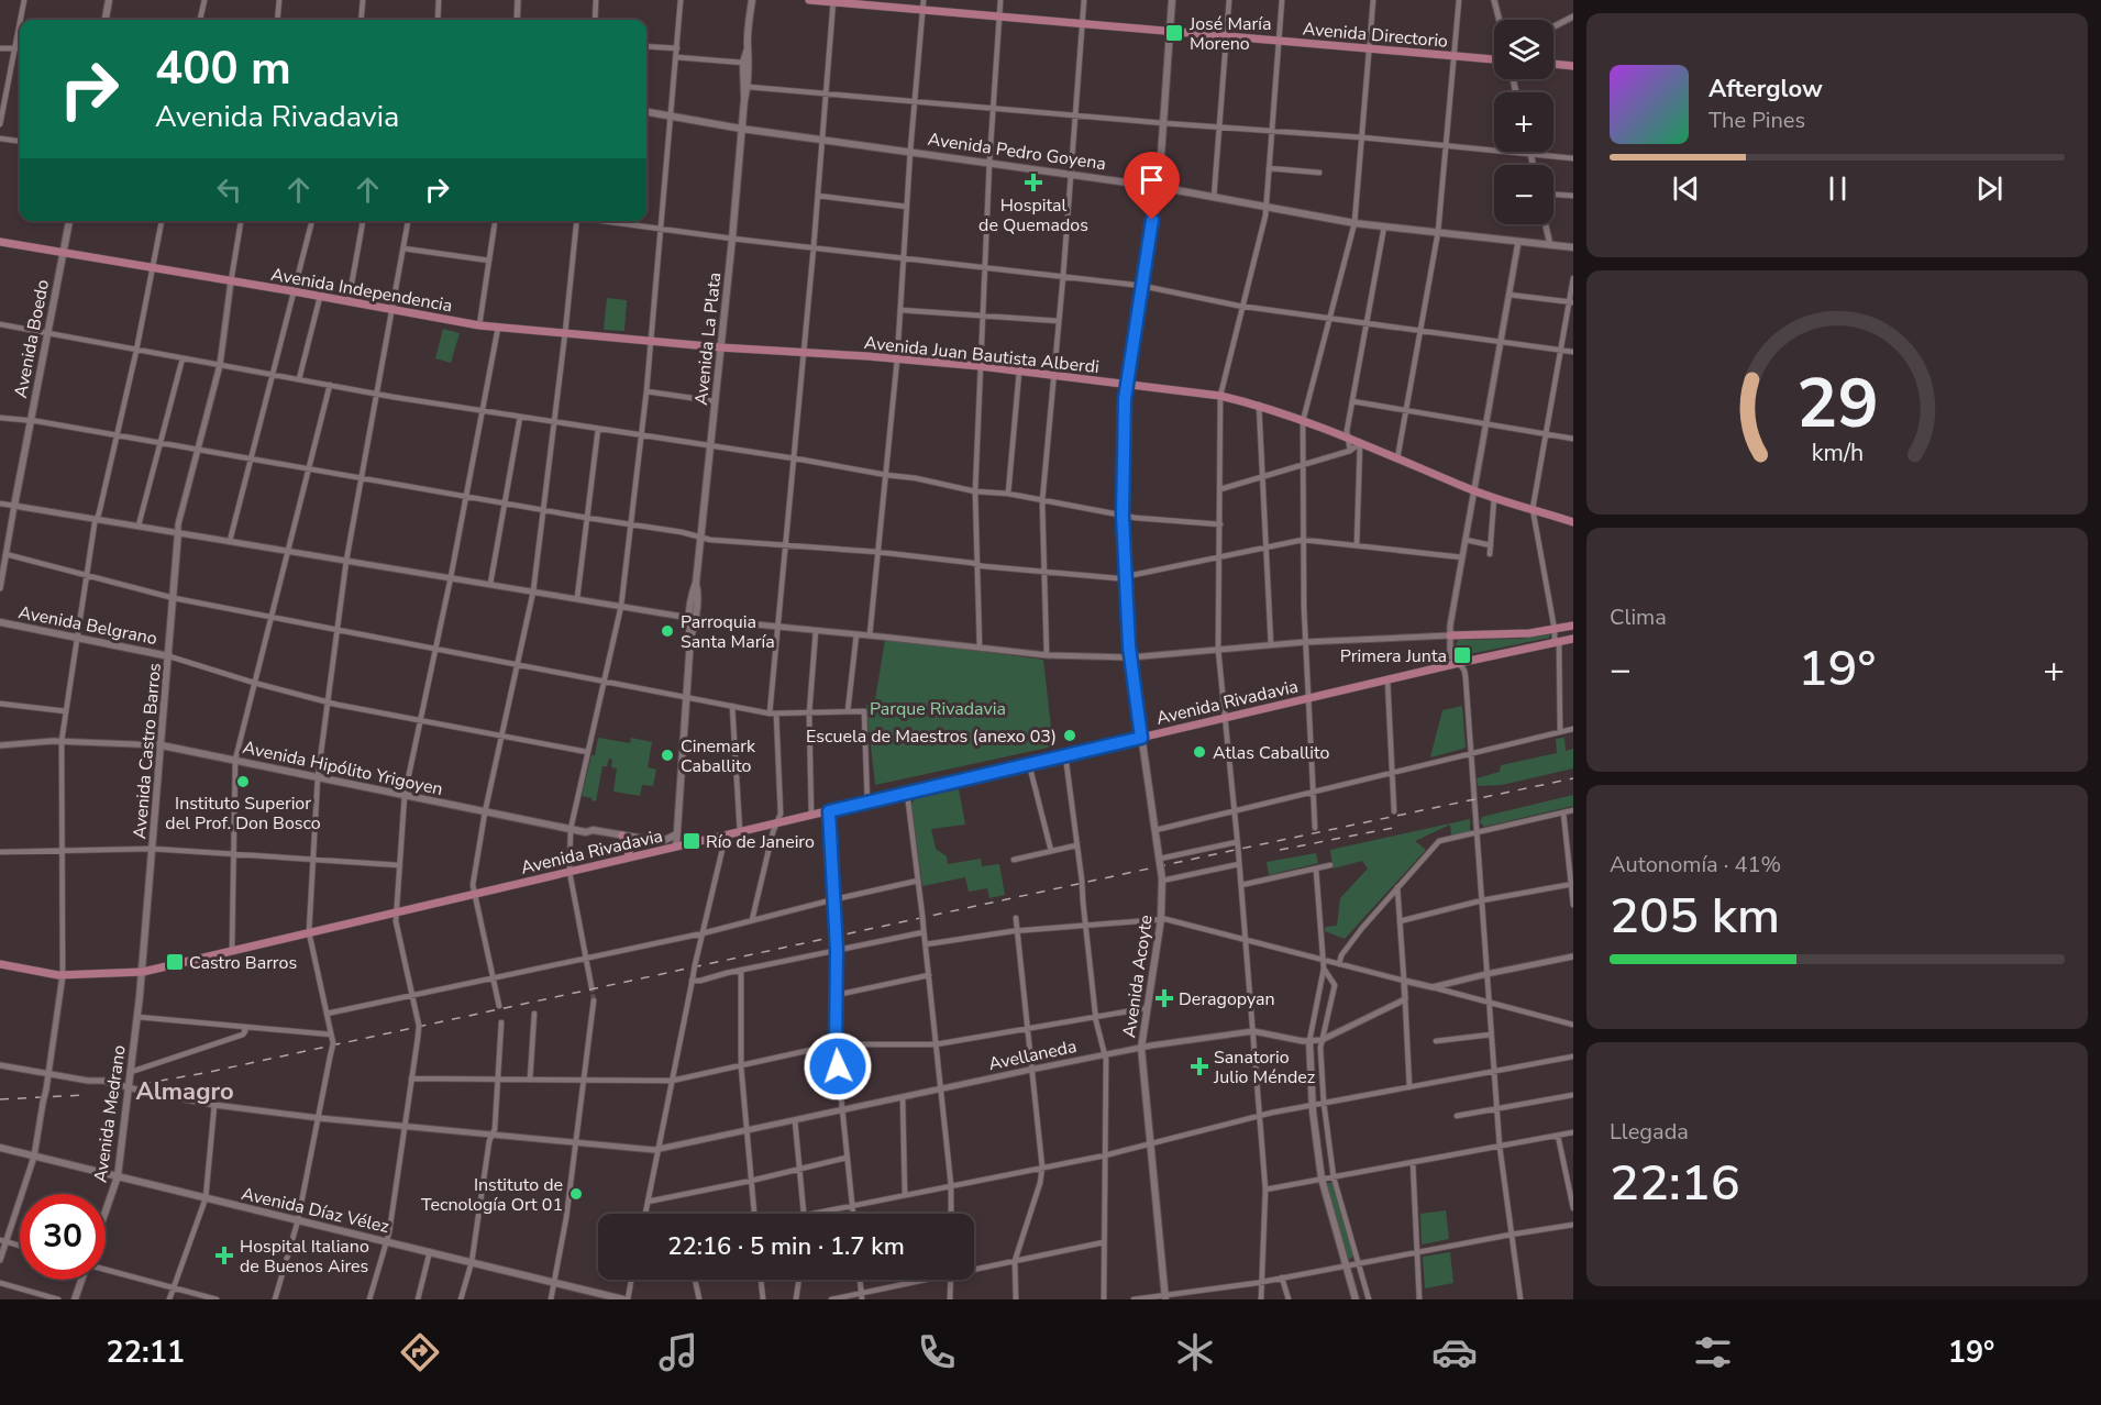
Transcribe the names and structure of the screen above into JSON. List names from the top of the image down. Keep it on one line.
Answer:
{"streets":{"main road":["Avenida Directorio","Avenida Pedro Goyena","Avenida Independencia","Avenida Boedo","Avenida La Plata","Avenida Juan Bautista Alberdi","Avenida Belgrano","Avenida Rivadavia","Avenida Castro Barros","Avenida Hipólito Yrigoyen","Avenida Acoyte","Avenida Medrano","Avenida Díaz Vélez"],"street":["Avellaneda"]},"crossings":[["Avenida Directorio","Avenida Acoyte"],["Avenida Pedro Goyena","Avenida La Plata"],["Avenida Pedro Goyena","Avenida Acoyte"],["Avenida Independencia","Avenida Boedo"],["Avenida Independencia","Avenida La Plata"],["Avenida Independencia","Avenida Juan Bautista Alberdi"],["Avenida La Plata","Avenida Juan Bautista Alberdi"],["Avenida La Plata","Avenida Rivadavia"],["Avenida La Plata","Avenida Hipólito Yrigoyen"],["Avenida Juan Bautista Alberdi","Avenida Acoyte"],["Avenida Belgrano","Avenida Castro Barros"],["Avenida Rivadavia","Avenida Castro Barros"],["Avenida Rivadavia","Avenida Acoyte"],["Avenida Rivadavia","Avenida Medrano"],["Avenida Castro Barros","Avenida Hipólito Yrigoyen"],["Avenida Castro Barros","Avenida Medrano"],["Avenida Acoyte","Avellaneda"],["Avellaneda","Avenida Medrano"],["Avenida Medrano","Avenida Díaz Vélez"]],"districts":["Almagro"],"parks":["Parque Rivadavia"],"places":{"transit":["José María Moreno","Primera Junta","Río de Janeiro","Castro Barros"],"health":["Hospital de Quemados","Deragopyan","Sanatorio Julio Méndez","Hospital Italiano de Buenos Aires"],"other":["Parroquia Santa María","Escuela de Maestros (anexo 03)","Atlas Caballito","Cinemark Caballito","Instituto Superior del Prof. Don Bosco","Instituto de Tecnología Ort 01"]},"page":{"map_buttons":["+","−"],"turn":["400 m","Avenida Rivadavia"],"song":["Afterglow","The Pines"],"tile":["Clima",["Autonomía · 41%","205 km"],["Llegada","22:16"]],"heat":["−","19°","+"],"limit":"30","trip":"22:16 · 5 min · 1.7 km","tabs":["22:11","19°"],"gauge":["29","km/h"]}}
